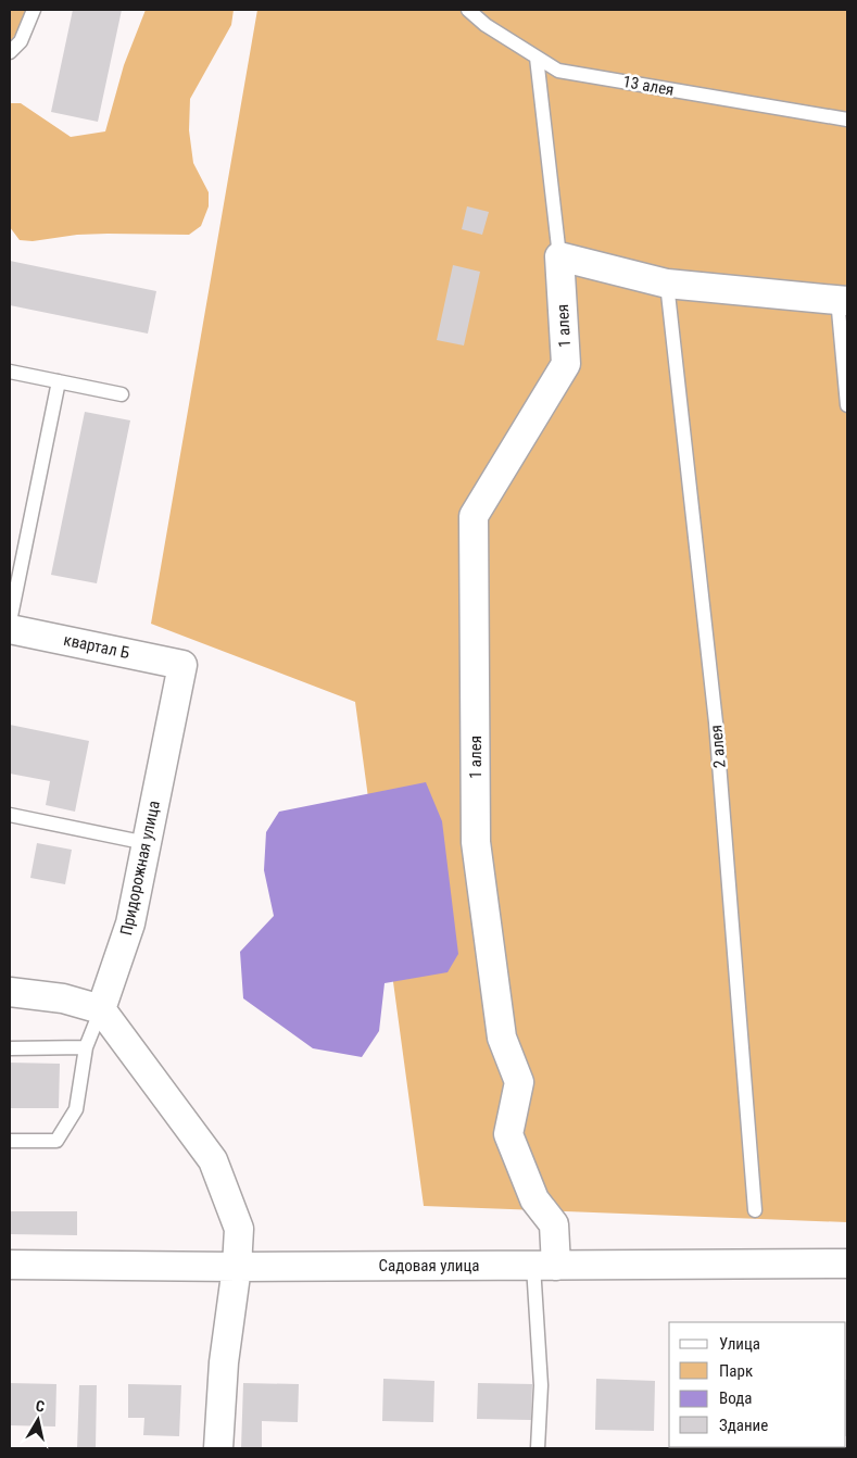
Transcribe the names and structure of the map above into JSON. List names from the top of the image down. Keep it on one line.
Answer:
{"streets":{"street":["1 алея","квартал Б","Придорожная улица","Садовая улица"],"lane":["13 алея","2 алея"]},"crossings":[["1 алея","Садовая улица"],["квартал Б","Придорожная улица"]],"legend":["Улица","Парк","Вода","Здание"],"north":"top"}
